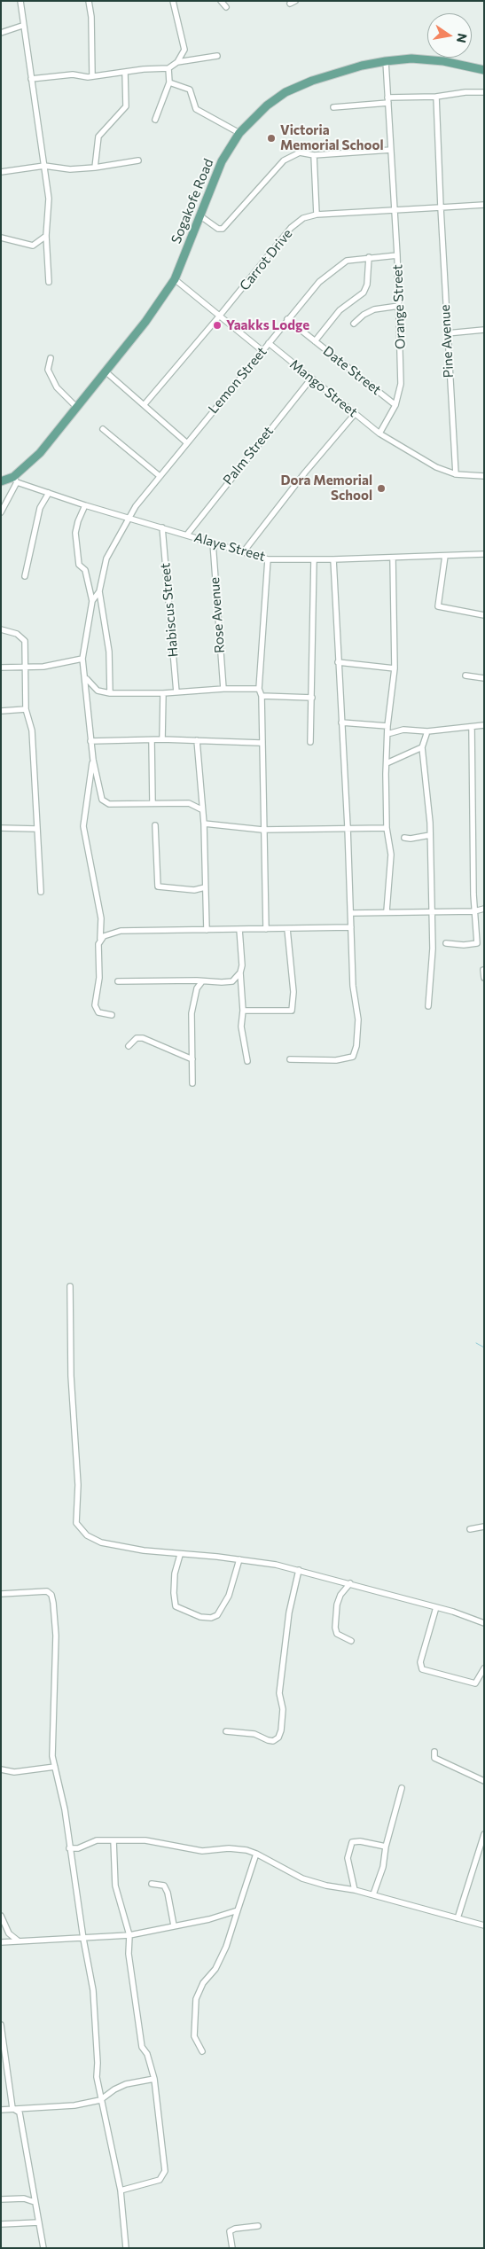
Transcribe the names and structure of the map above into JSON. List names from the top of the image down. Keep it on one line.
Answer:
{"streets":{"main road":["Sogakofe Road"],"street":["Carrot Drive","Orange Street","Pine Avenue","Date Street","Lemon Street","Mango Street","Palm Street","Alaye Street","Habiscus Street","Rose Avenue"]},"crossings":[["Sogakofe Road","Orange Street"],["Sogakofe Road","Alaye Street"],["Orange Street","Date Street"],["Orange Street","Lemon Street"],["Orange Street","Mango Street"],["Date Street","Lemon Street"],["Lemon Street","Mango Street"],["Lemon Street","Alaye Street"],["Mango Street","Palm Street"],["Palm Street","Alaye Street"],["Alaye Street","Habiscus Street"],["Alaye Street","Rose Avenue"]],"places":["Victoria Memorial School","Yaakks Lodge","Dora Memorial School"],"north":"right"}
